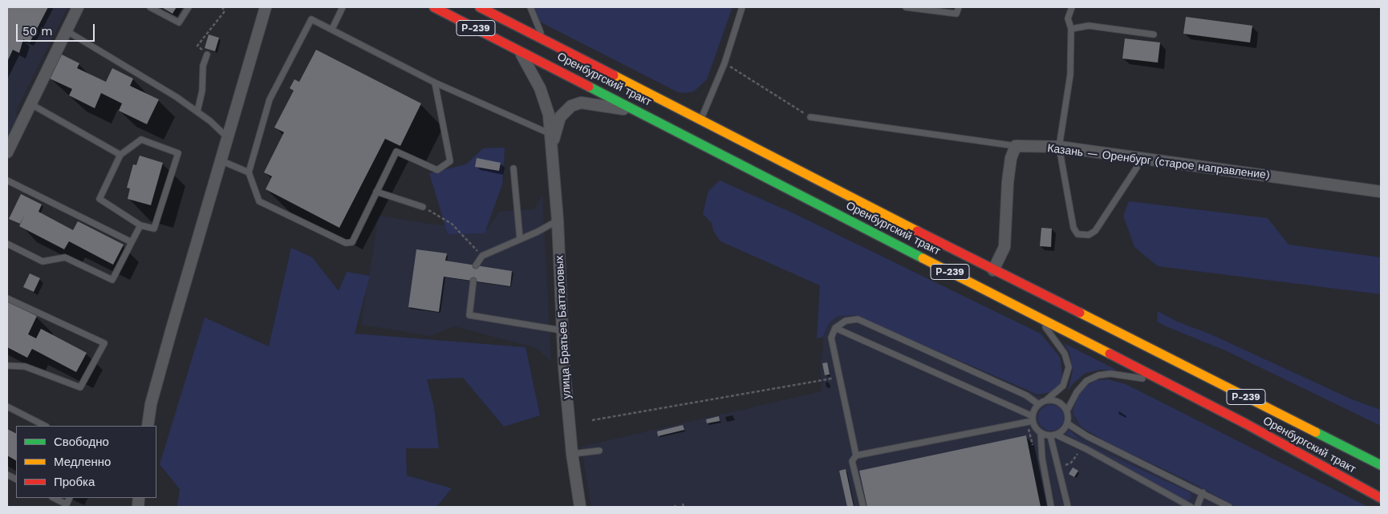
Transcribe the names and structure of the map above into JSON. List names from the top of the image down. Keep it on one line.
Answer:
{"streets":{"main road":["Р-239","Оренбургский тракт"],"street":["Казань — Оренбург (старое направление)","улица Братьев Батталовых"]},"crossings":[["Оренбургский тракт","улица Братьев Батталовых"]],"legend":["Свободно","Медленно","Пробка"],"scale_bar":"50 m"}
